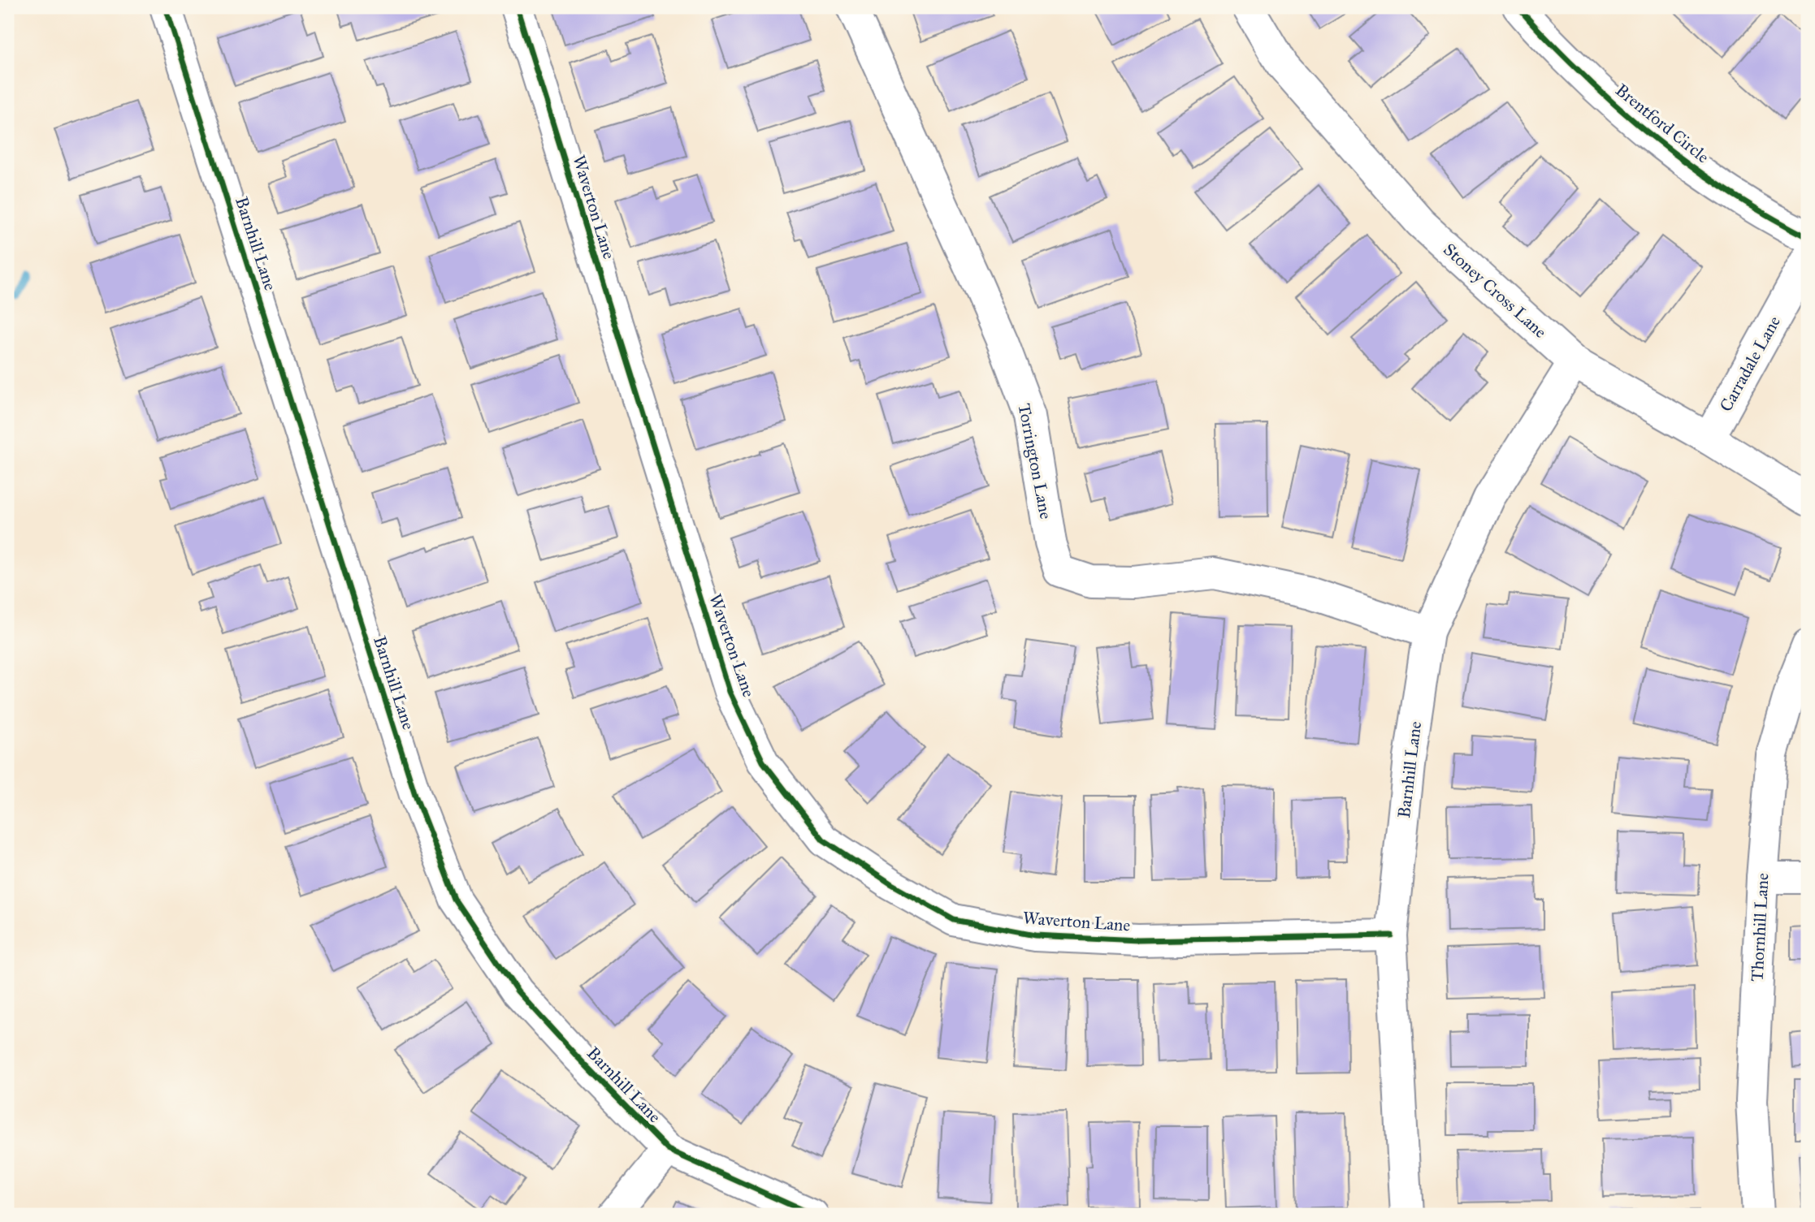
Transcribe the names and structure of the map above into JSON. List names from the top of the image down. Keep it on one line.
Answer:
{"streets":{"street":["Brentford Circle","Waverton Lane","Barnhill Lane","Stoney Cross Lane","Carradale Lane","Torrington Lane","Thornhill Lane"]},"crossings":[["Waverton Lane","Barnhill Lane"],["Barnhill Lane","Stoney Cross Lane"],["Barnhill Lane","Torrington Lane"],["Stoney Cross Lane","Carradale Lane"]]}
